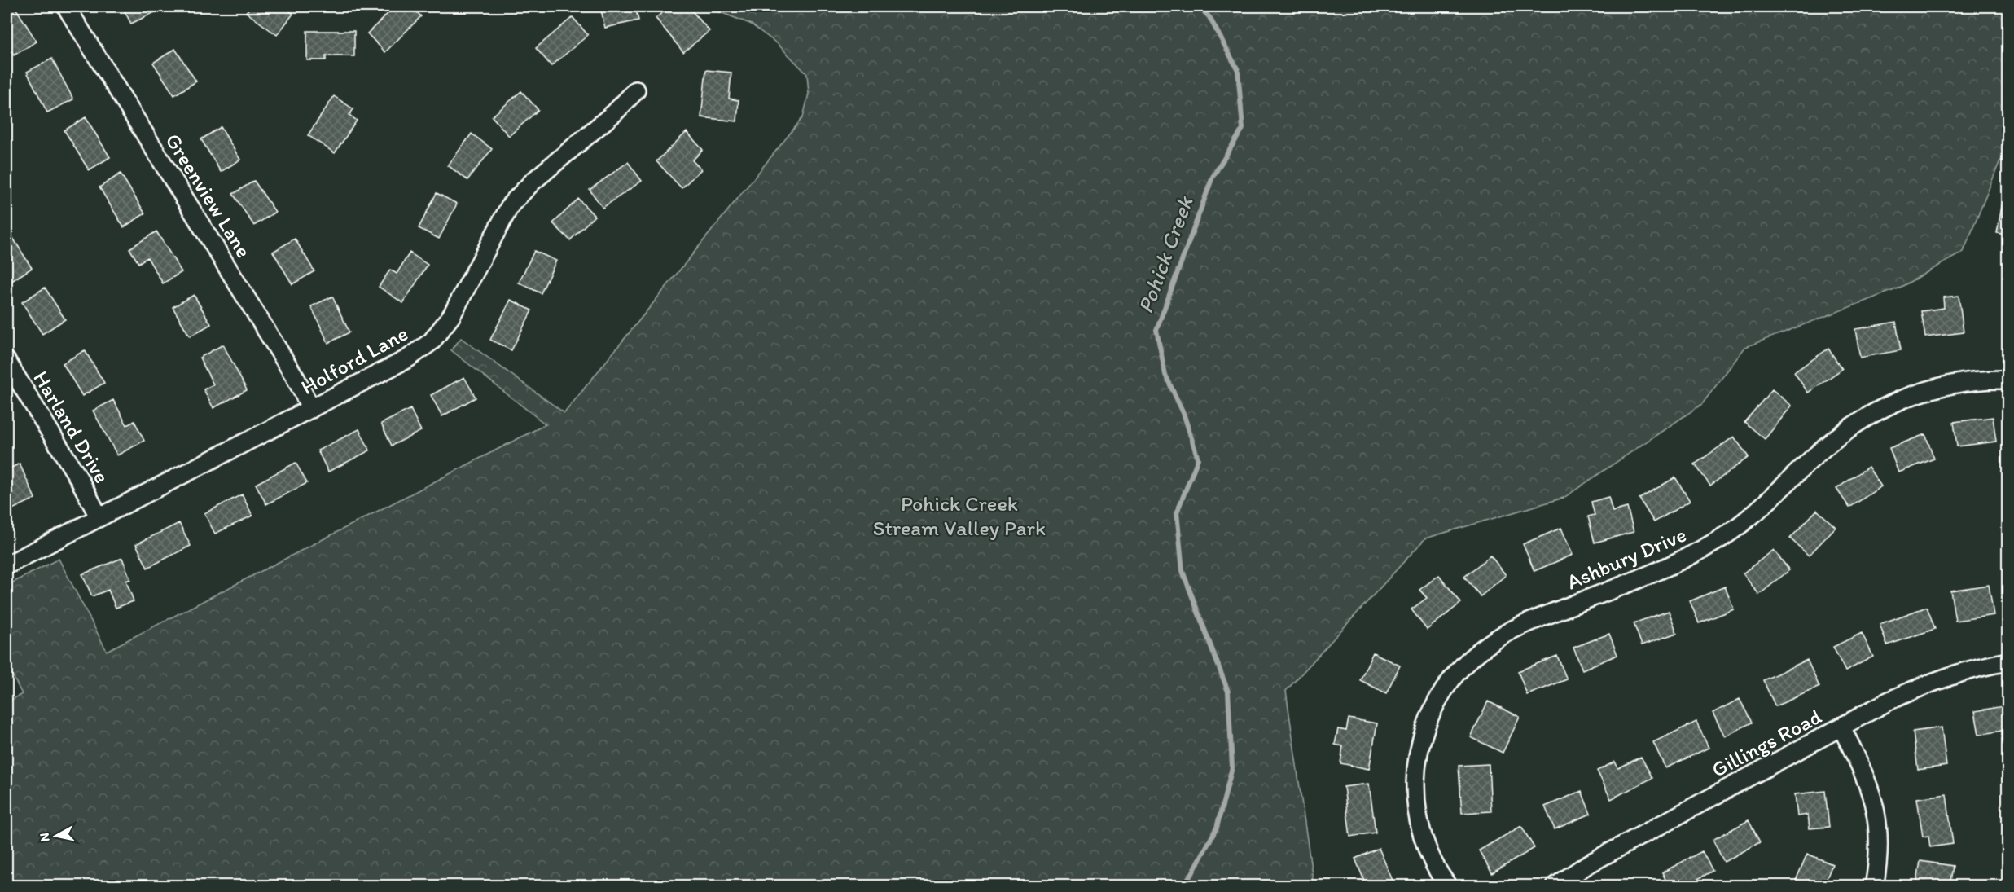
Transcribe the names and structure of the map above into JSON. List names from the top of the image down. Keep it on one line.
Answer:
{"streets":{"street":["Greenview Lane","Holford Lane","Harland Drive","Ashbury Drive","Gillings Road"]},"crossings":[["Greenview Lane","Holford Lane"],["Holford Lane","Harland Drive"]],"water":["Pohick Creek"],"parks":["Pohick Creek Stream Valley Park"],"north":"left"}
